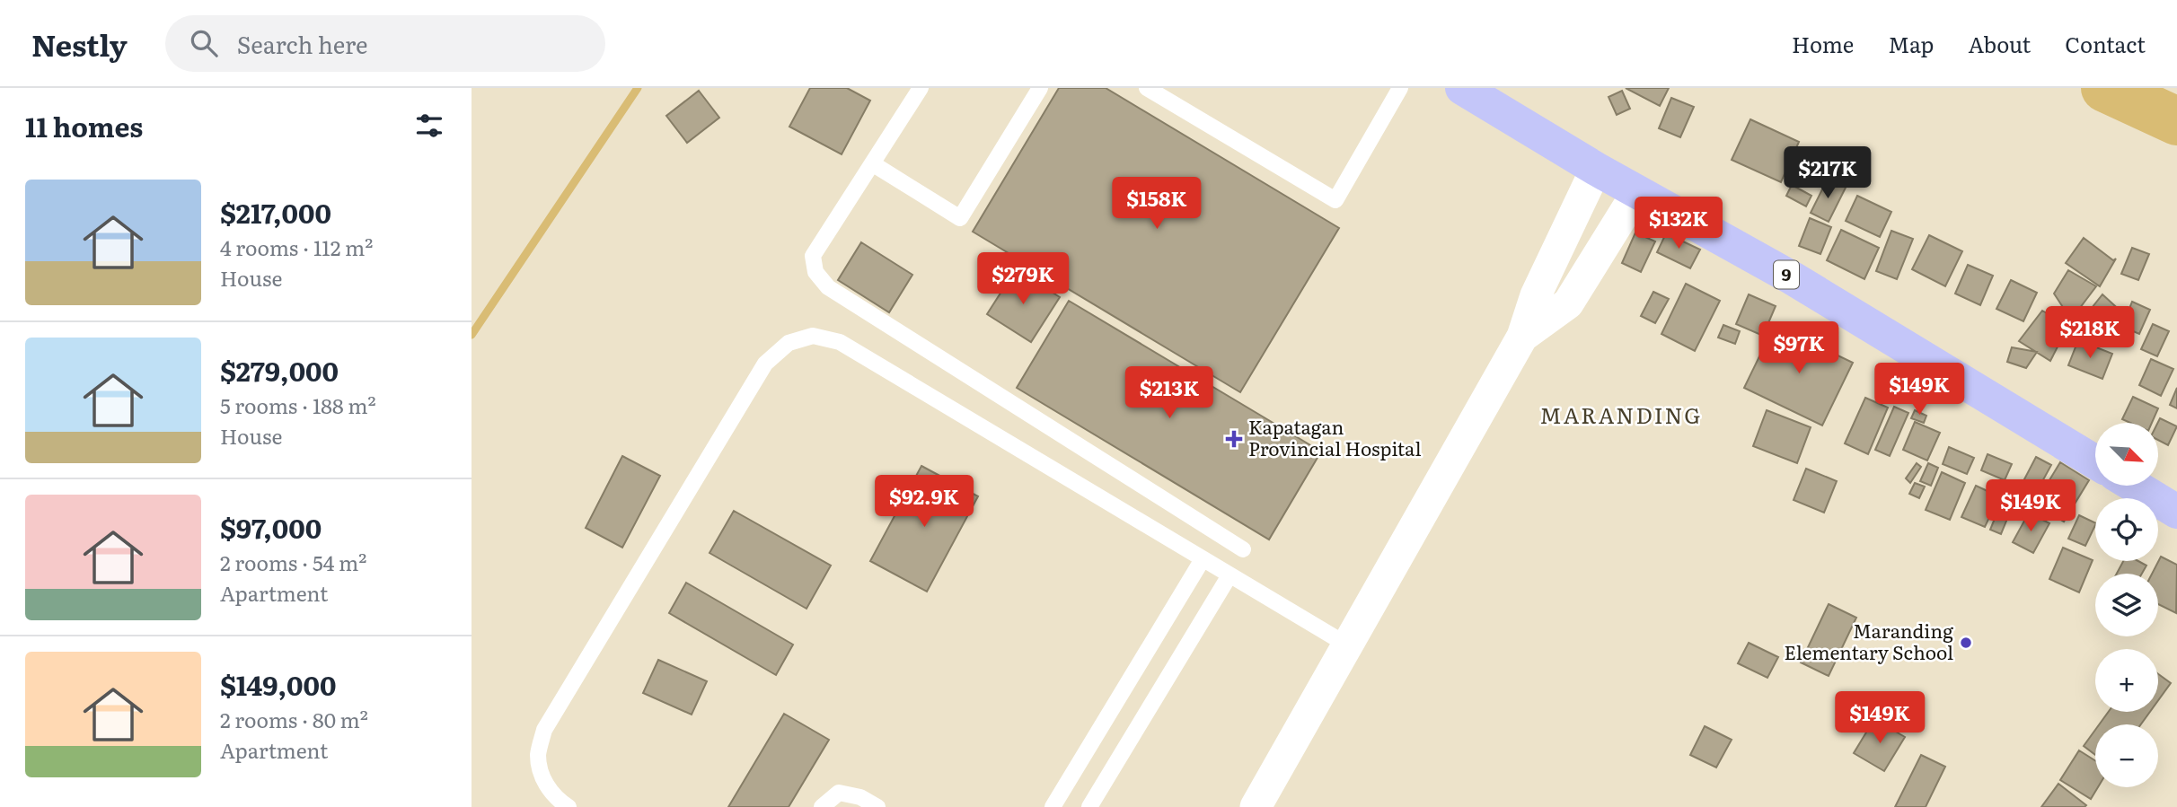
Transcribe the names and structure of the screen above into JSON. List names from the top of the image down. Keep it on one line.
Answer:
{"streets":{"highway":["9"]},"districts":["MARANDING"],"places":{"health":["Kapatagan Provincial Hospital"],"other":["Maranding Elementary School"]},"north":"bottom right","page":{"header":"Nestly","search":"Search here","nav":["Home","Map","About","Contact"],"heading":"11 homes","price":["$217K","$158K","$132K","$279K","$218K","$97K","$149K","$213K","$92.9K","$149K","$149K"],"list":[{"name":"$217,000","note":"4 rooms · 112 m² · House"},{"name":"$279,000","note":"5 rooms · 188 m² · House"},{"name":"$97,000","note":"2 rooms · 54 m² · Apartment"},{"name":"$149,000","note":"2 rooms · 80 m² · Apartment"}],"map_buttons":["+","−"]}}
